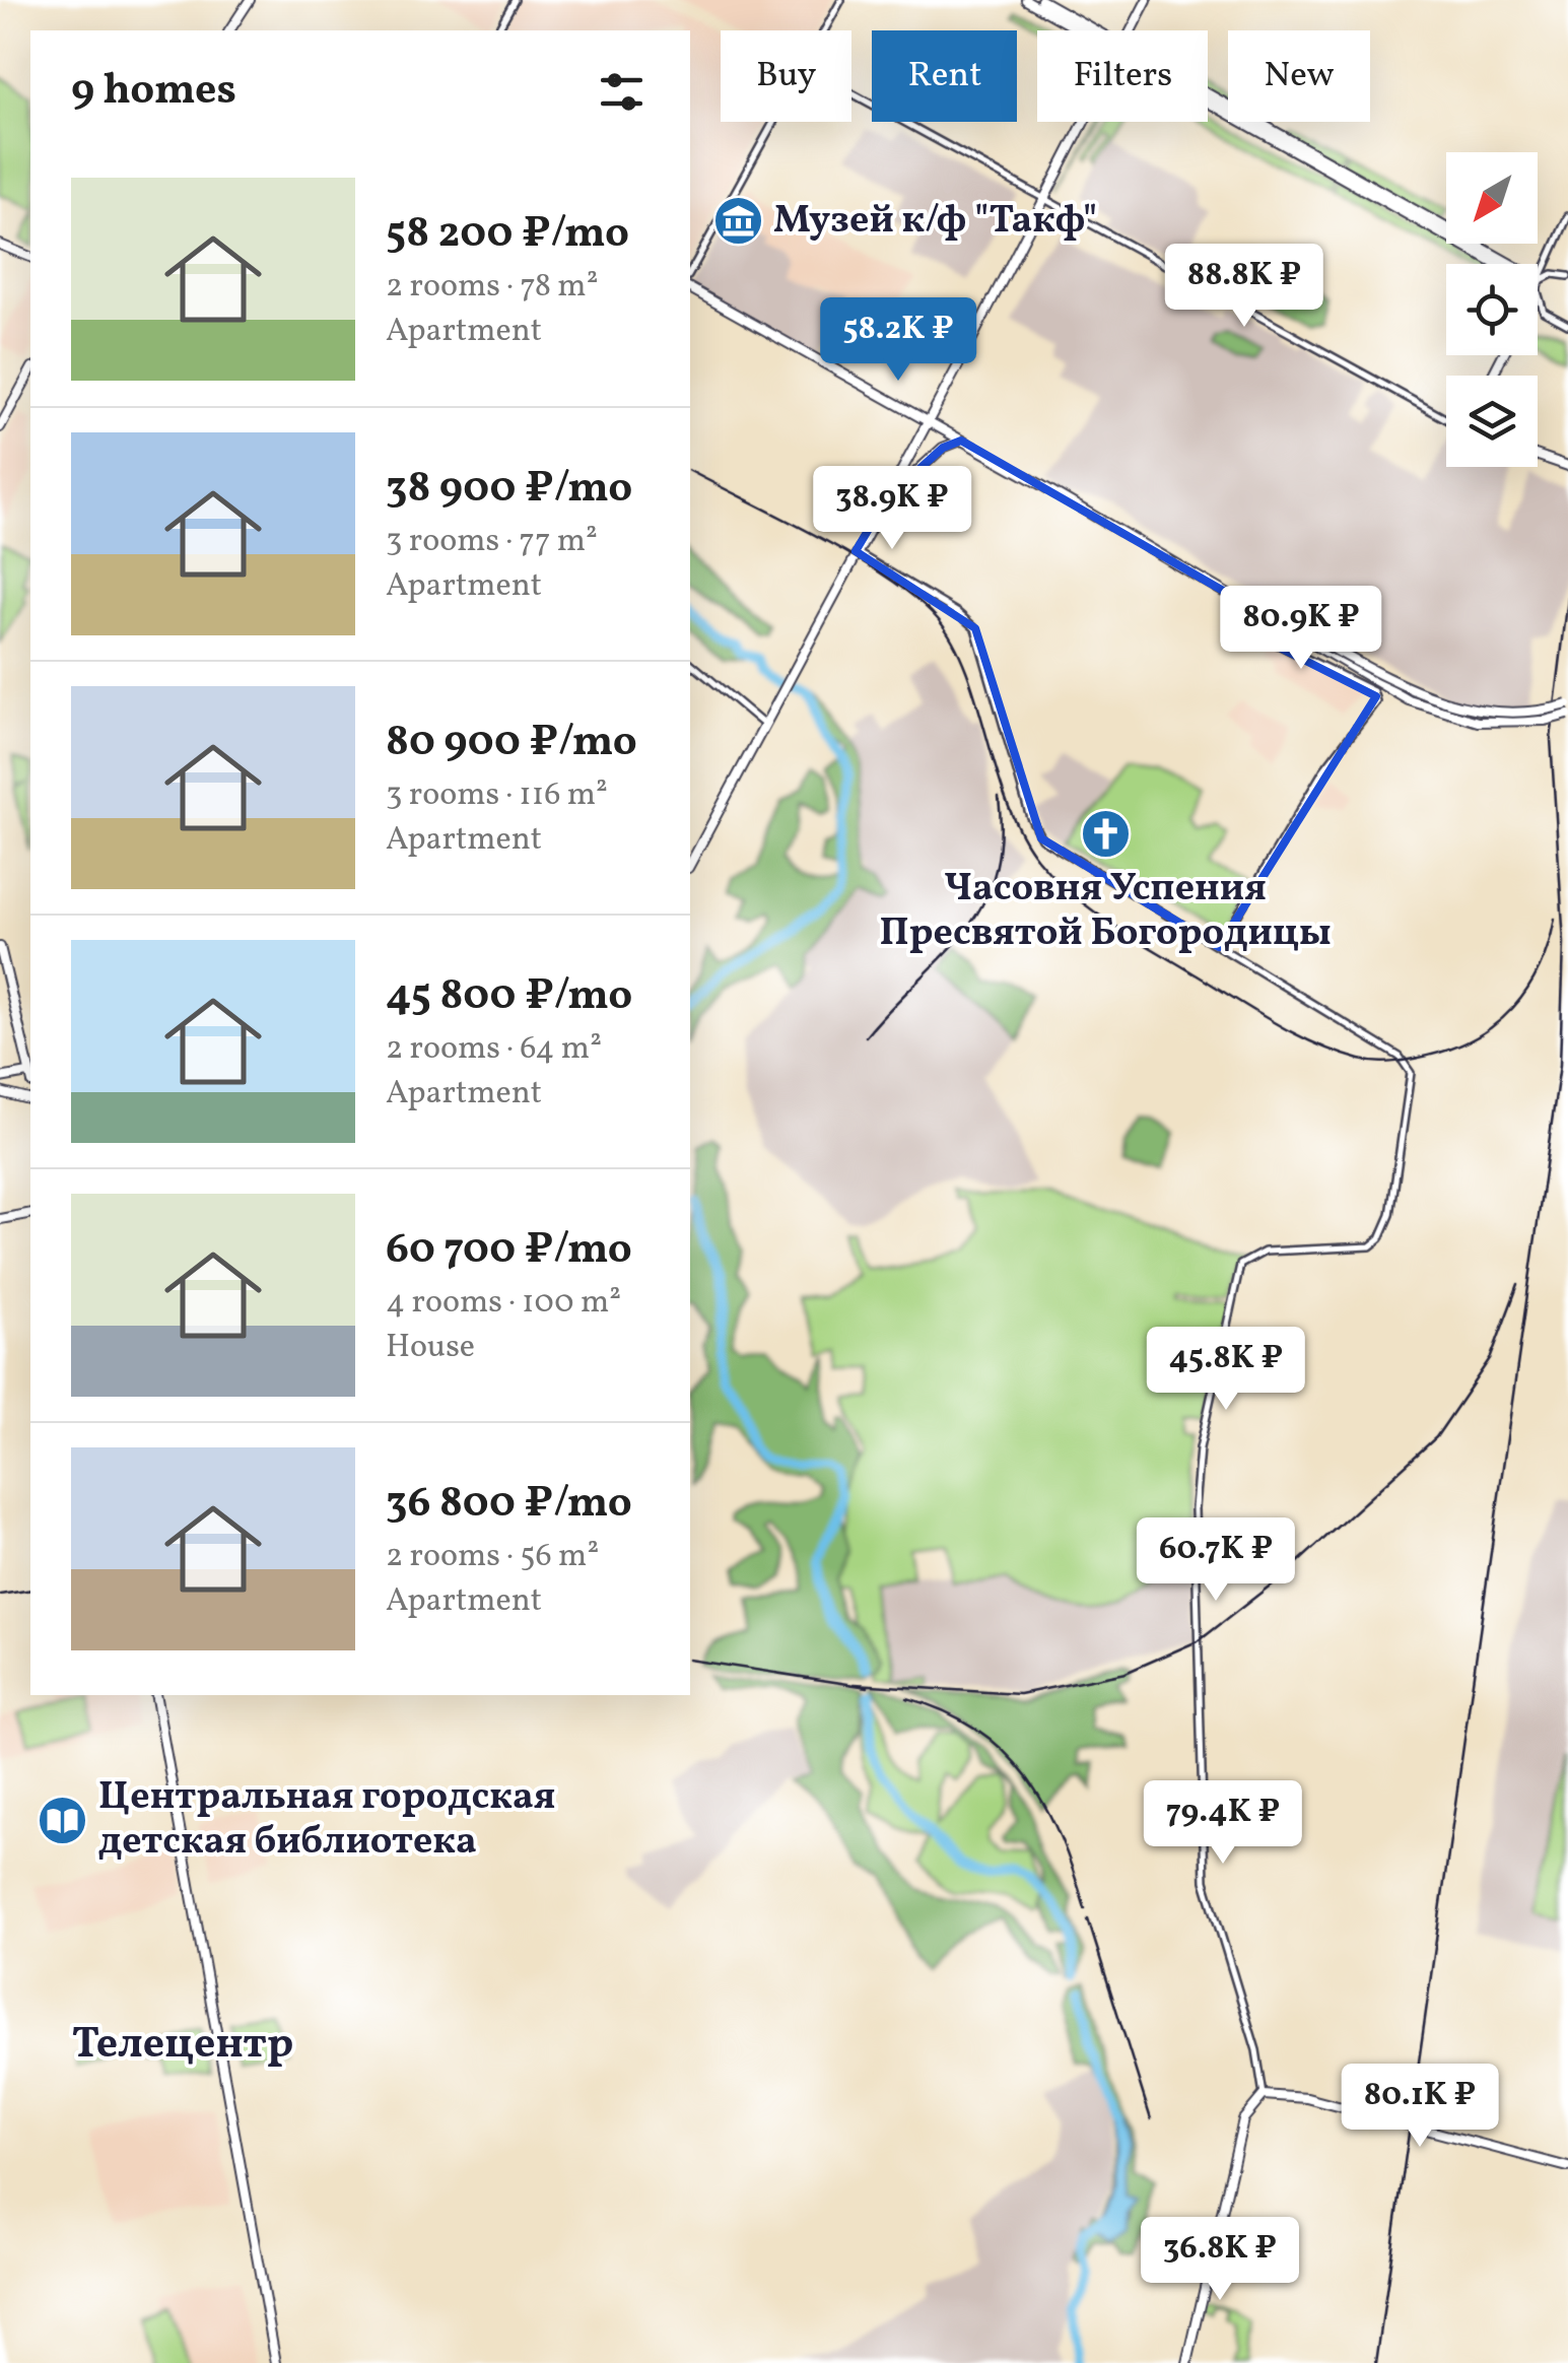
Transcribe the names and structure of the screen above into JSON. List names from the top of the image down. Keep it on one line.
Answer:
{"districts":["Телецентр"],"places":{"museum":["Музей к/ф \"Такф\""],"church":["Часовня Успения Пресвятой Богородицы"],"library":["Центральная городская детская библиотека"]},"north":"bottom left","page":{"chip":["Buy","Rent","Filters","New"],"heading":"9 homes","list":[{"name":"58 200 ₽/mo","note":"2 rooms · 78 m² · Apartment"},{"name":"38 900 ₽/mo","note":"3 rooms · 77 m² · Apartment"},{"name":"80 900 ₽/mo","note":"3 rooms · 116 m² · Apartment"},{"name":"45 800 ₽/mo","note":"2 rooms · 64 m² · Apartment"},{"name":"60 700 ₽/mo","note":"4 rooms · 100 m² · House"},{"name":"36 800 ₽/mo","note":"2 rooms · 56 m² · Apartment"}],"price":["88.8K ₽","58.2K ₽","38.9K ₽","80.9K ₽","45.8K ₽","60.7K ₽","79.4K ₽","80.1K ₽","36.8K ₽"]}}
